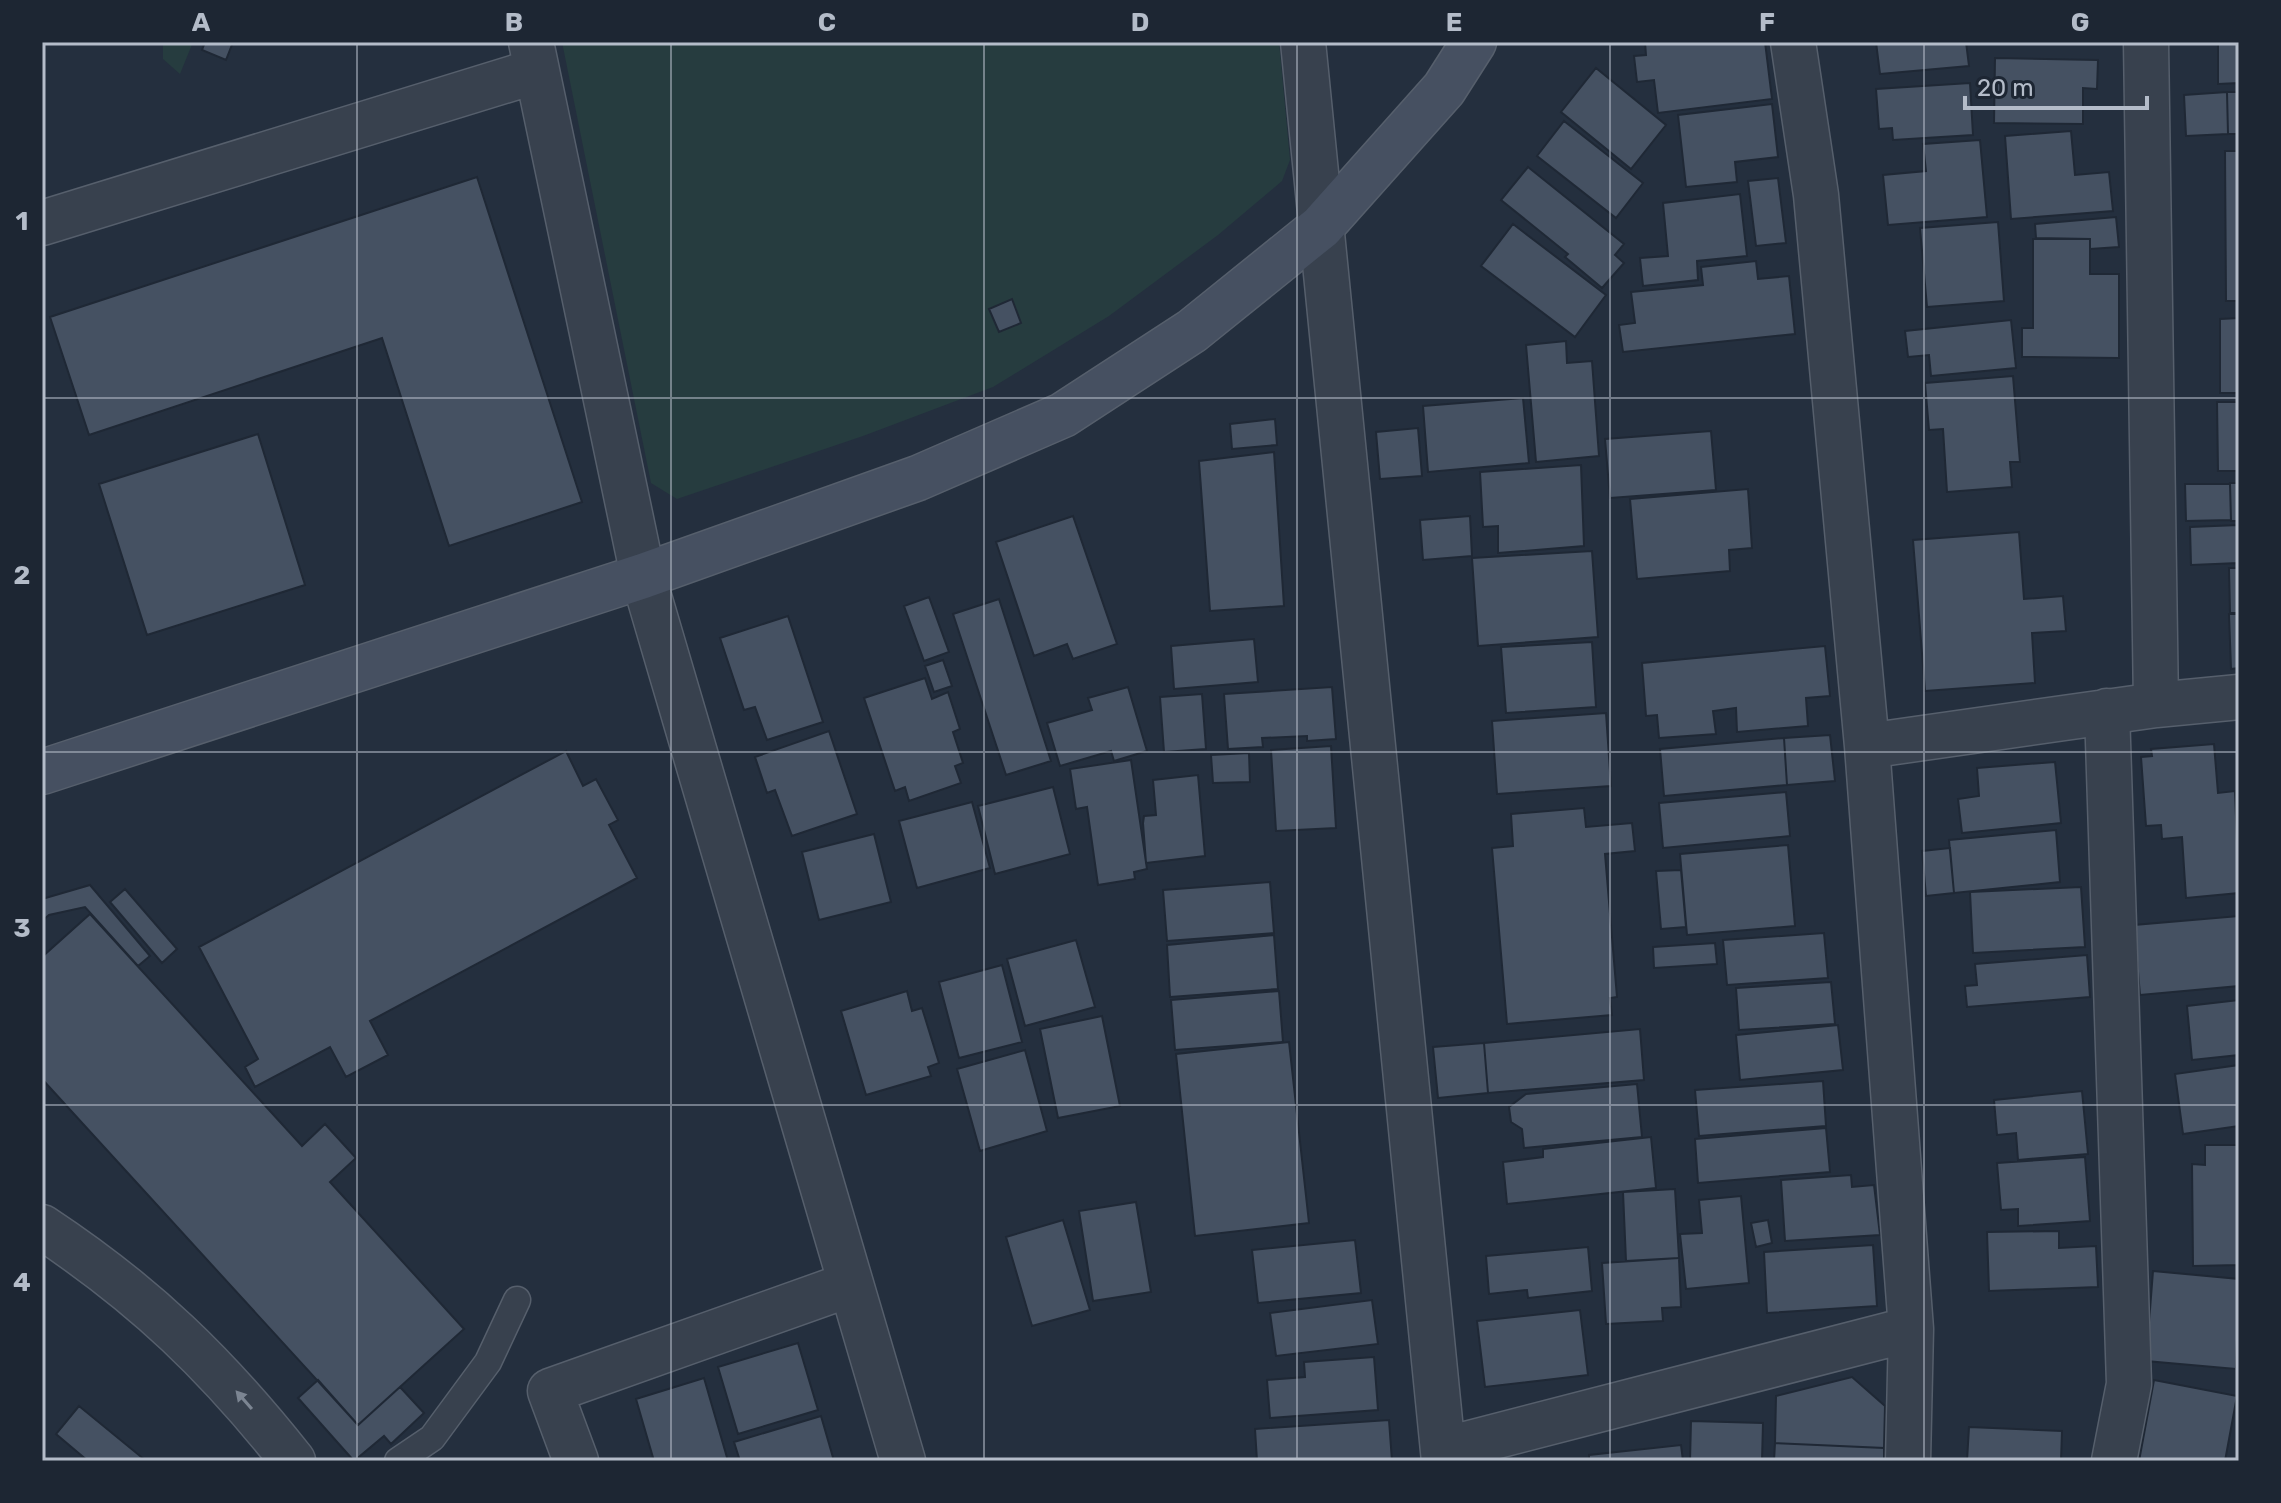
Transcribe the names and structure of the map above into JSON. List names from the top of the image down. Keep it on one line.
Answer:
{"scale_bar":"20 m","grid":{"columns":["A","B","C","D","E","F","G"],"rows":["1","2","3","4"]}}
